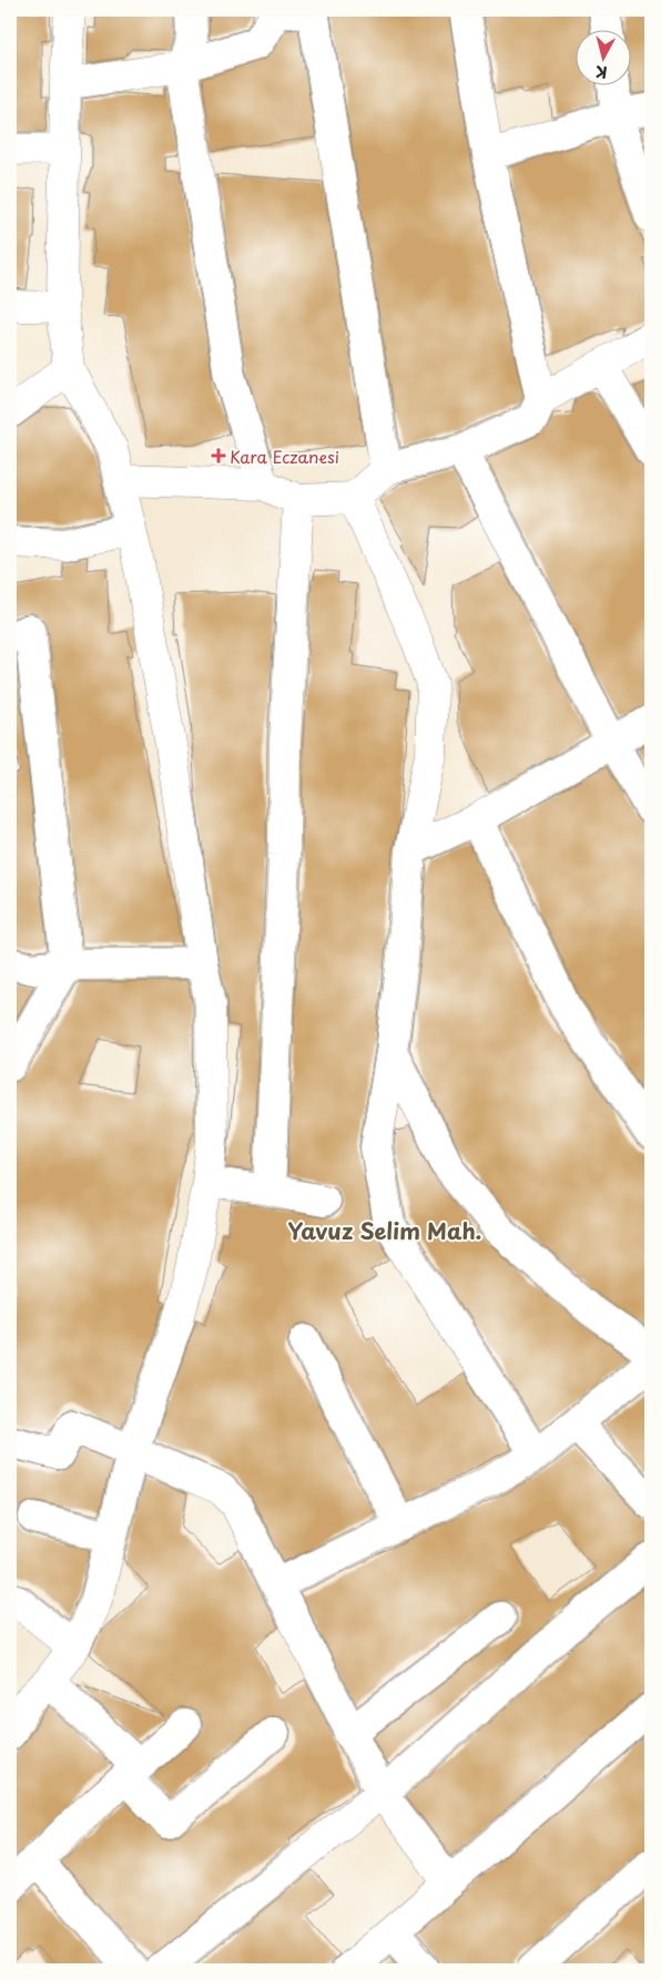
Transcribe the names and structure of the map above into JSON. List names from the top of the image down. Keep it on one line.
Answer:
{"districts":["Yavuz Selim Mah."],"places":{"health":["Kara Eczanesi"]},"north":"bottom"}
